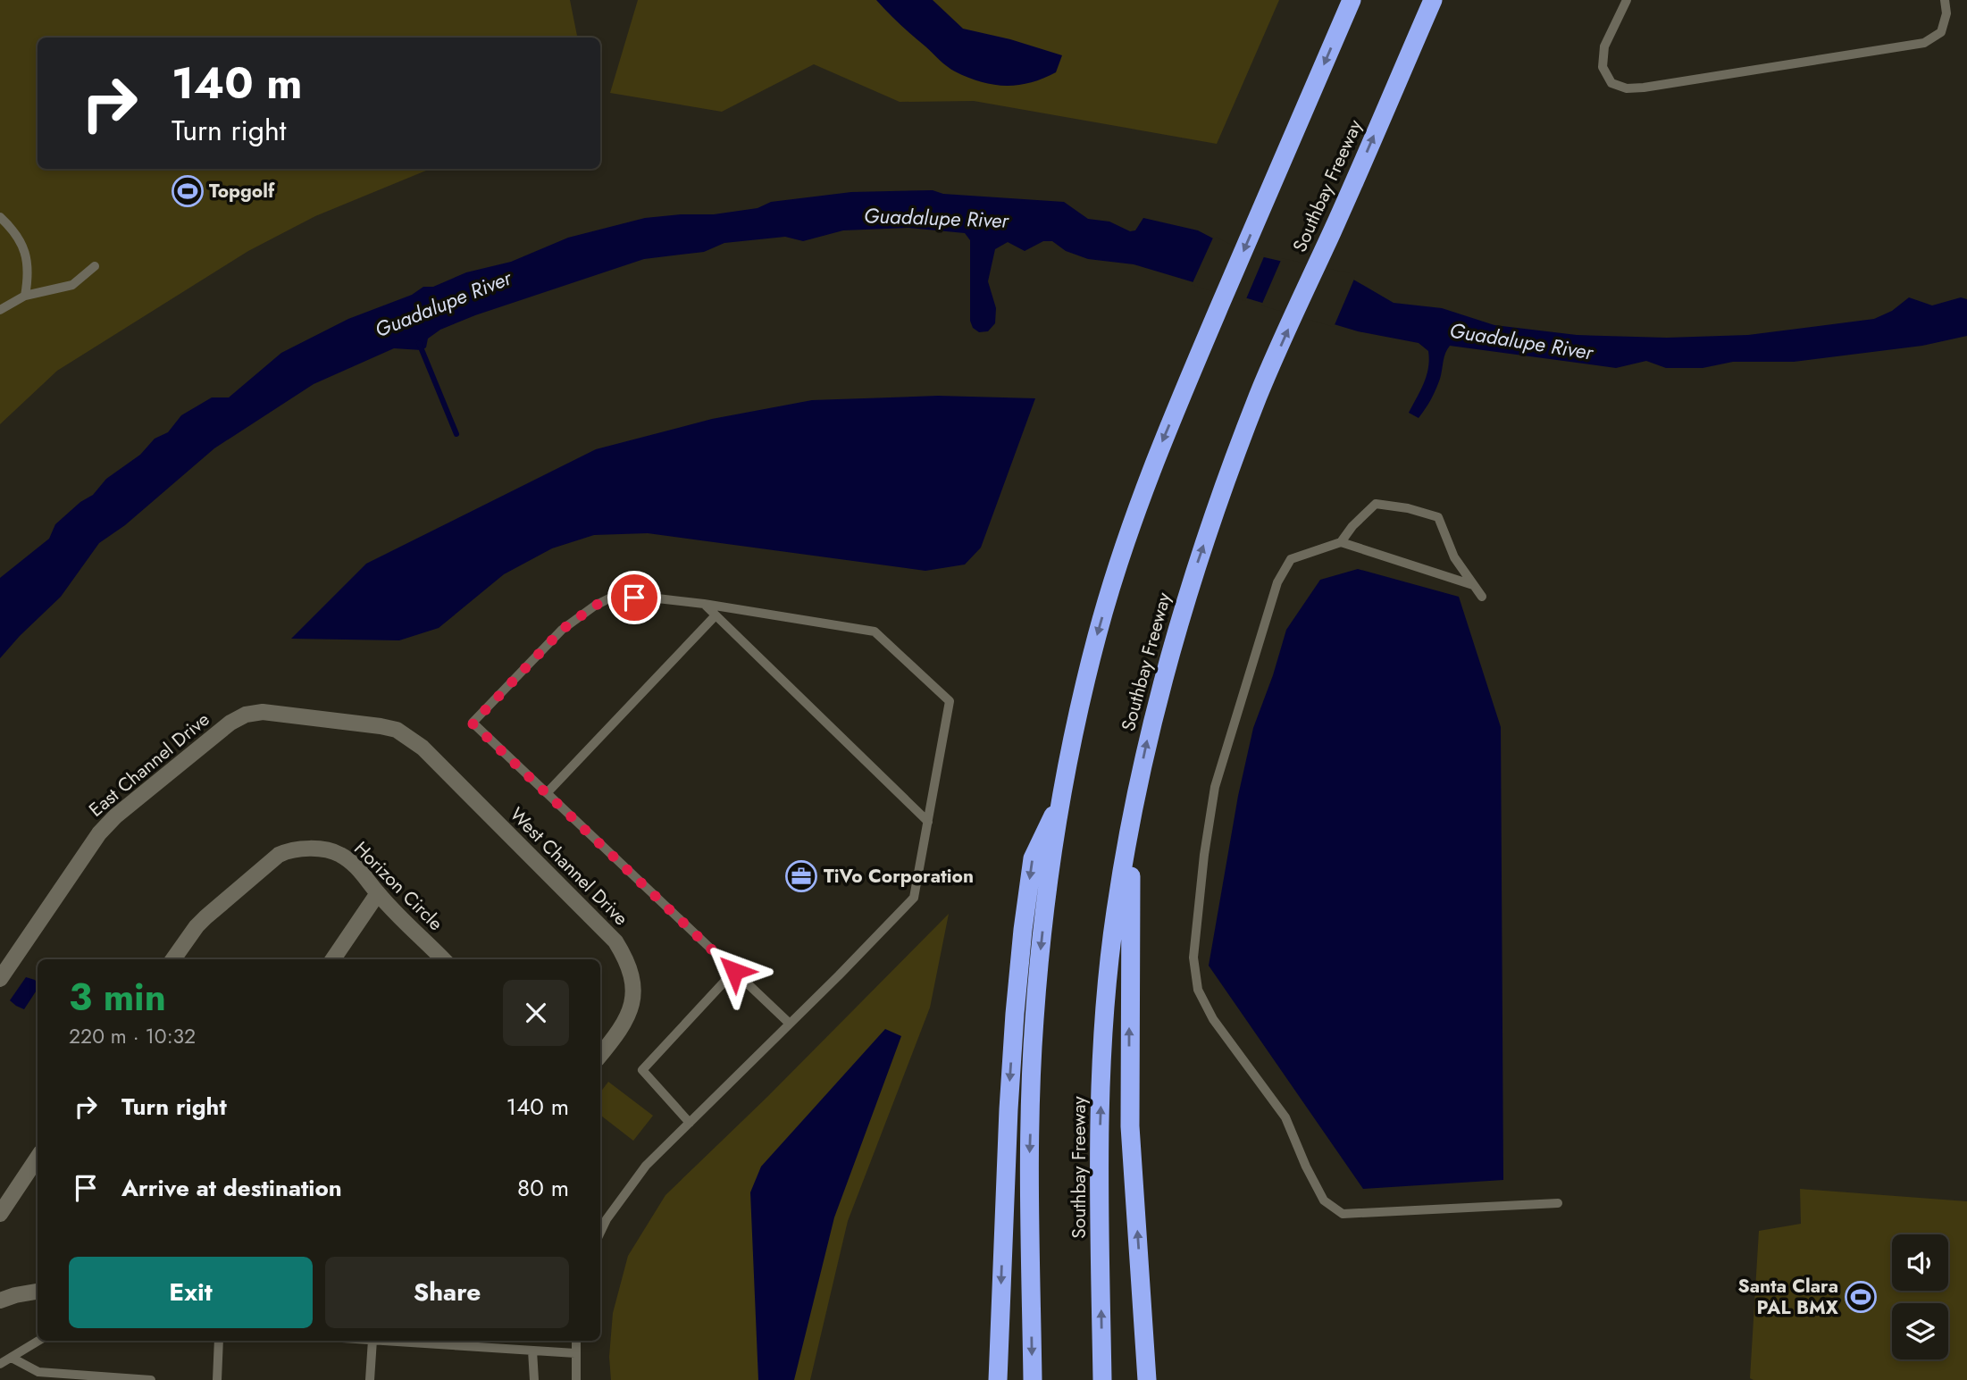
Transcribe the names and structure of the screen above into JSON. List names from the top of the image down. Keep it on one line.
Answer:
{"streets":{"highway":["Southbay Freeway"],"street":["East Channel Drive","West Channel Drive","Horizon Circle"]},"crossings":[["East Channel Drive","West Channel Drive"]],"water":["Guadalupe River"],"places":{"sports":["Topgolf","Santa Clara PAL BMX"],"office":["TiVo Corporation"]},"page":{"turn":["140 m","Turn right"],"heading":["3 min","220 m · 10:32"],"list":[{"name":"Turn right","value":"140 m"},{"name":"Arrive at destination","value":"80 m"}],"buttons":["Exit","Share"]}}
